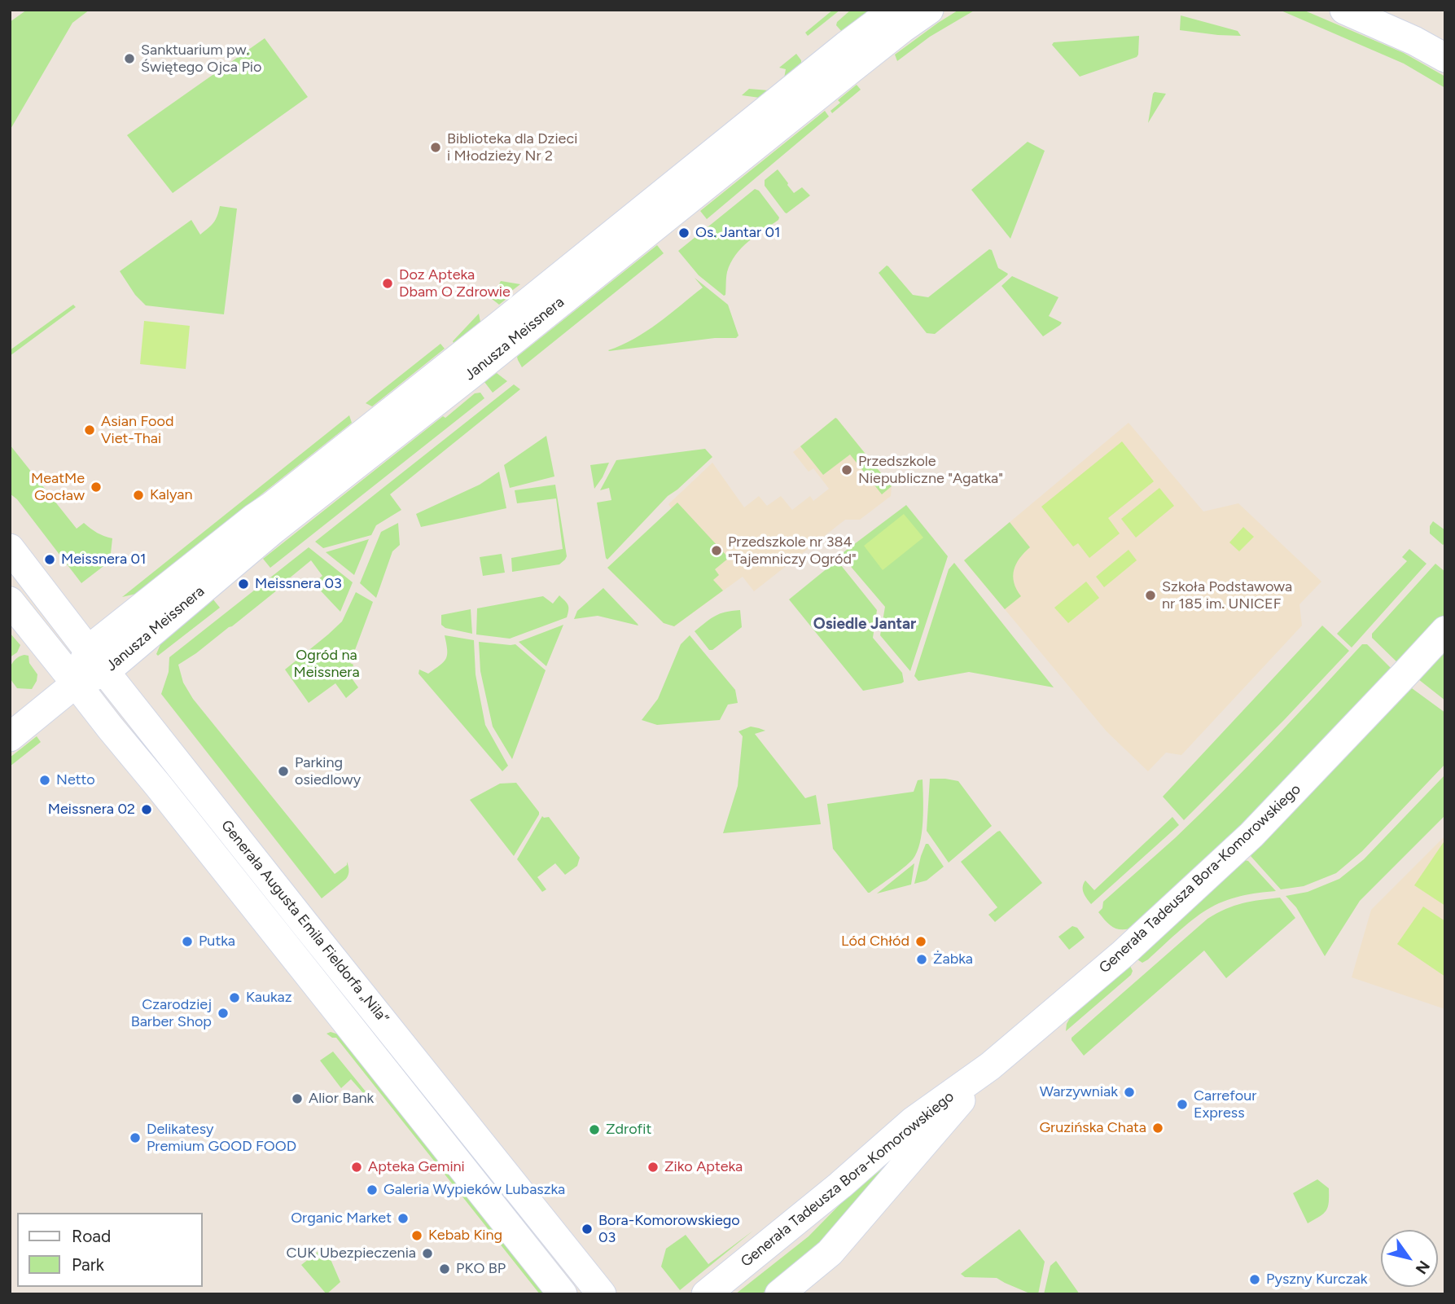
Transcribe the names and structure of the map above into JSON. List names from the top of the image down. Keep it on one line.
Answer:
{"streets":{"street":["Janusza Meissnera","Generała Tadeusza Bora-Komorowskiego","Generała Augusta Emila Fieldorfa „Nila”"]},"crossings":[["Janusza Meissnera","Generała Augusta Emila Fieldorfa „Nila”"]],"districts":["Osiedle Jantar"],"parks":["Ogród na Meissnera"],"places":["Sanktuarium pw. Świętego Ojca Pio","Biblioteka dla Dzieci i Młodzieży Nr 2","Os. Jantar 01","Doz Apteka Dbam O Zdrowie","Asian Food Viet-Thai","Przedszkole Niepubliczne \"Agatka\"","MeatMe Gocław","Kalyan","Przedszkole nr 384 \"Tajemniczy Ogród\"","Meissnera 01","Meissnera 03","Szkoła Podstawowa nr 185 im. UNICEF","Parking osiedlowy","Netto","Meissnera 02","Putka","Lód Chłód","Żabka","Kaukaz","Czarodziej Barber Shop","Warzywniak","Alior Bank","Carrefour Express","Gruzińska Chata","Zdrofit","Delikatesy Premium GOOD FOOD","Apteka Gemini","Ziko Apteka","Galeria Wypieków Lubaszka","Organic Market","Bora-Komorowskiego 03","Kebab King","CUK Ubezpieczenia","PKO BP","Pyszny Kurczak"],"legend":["Road","Park"],"north":"bottom right"}
